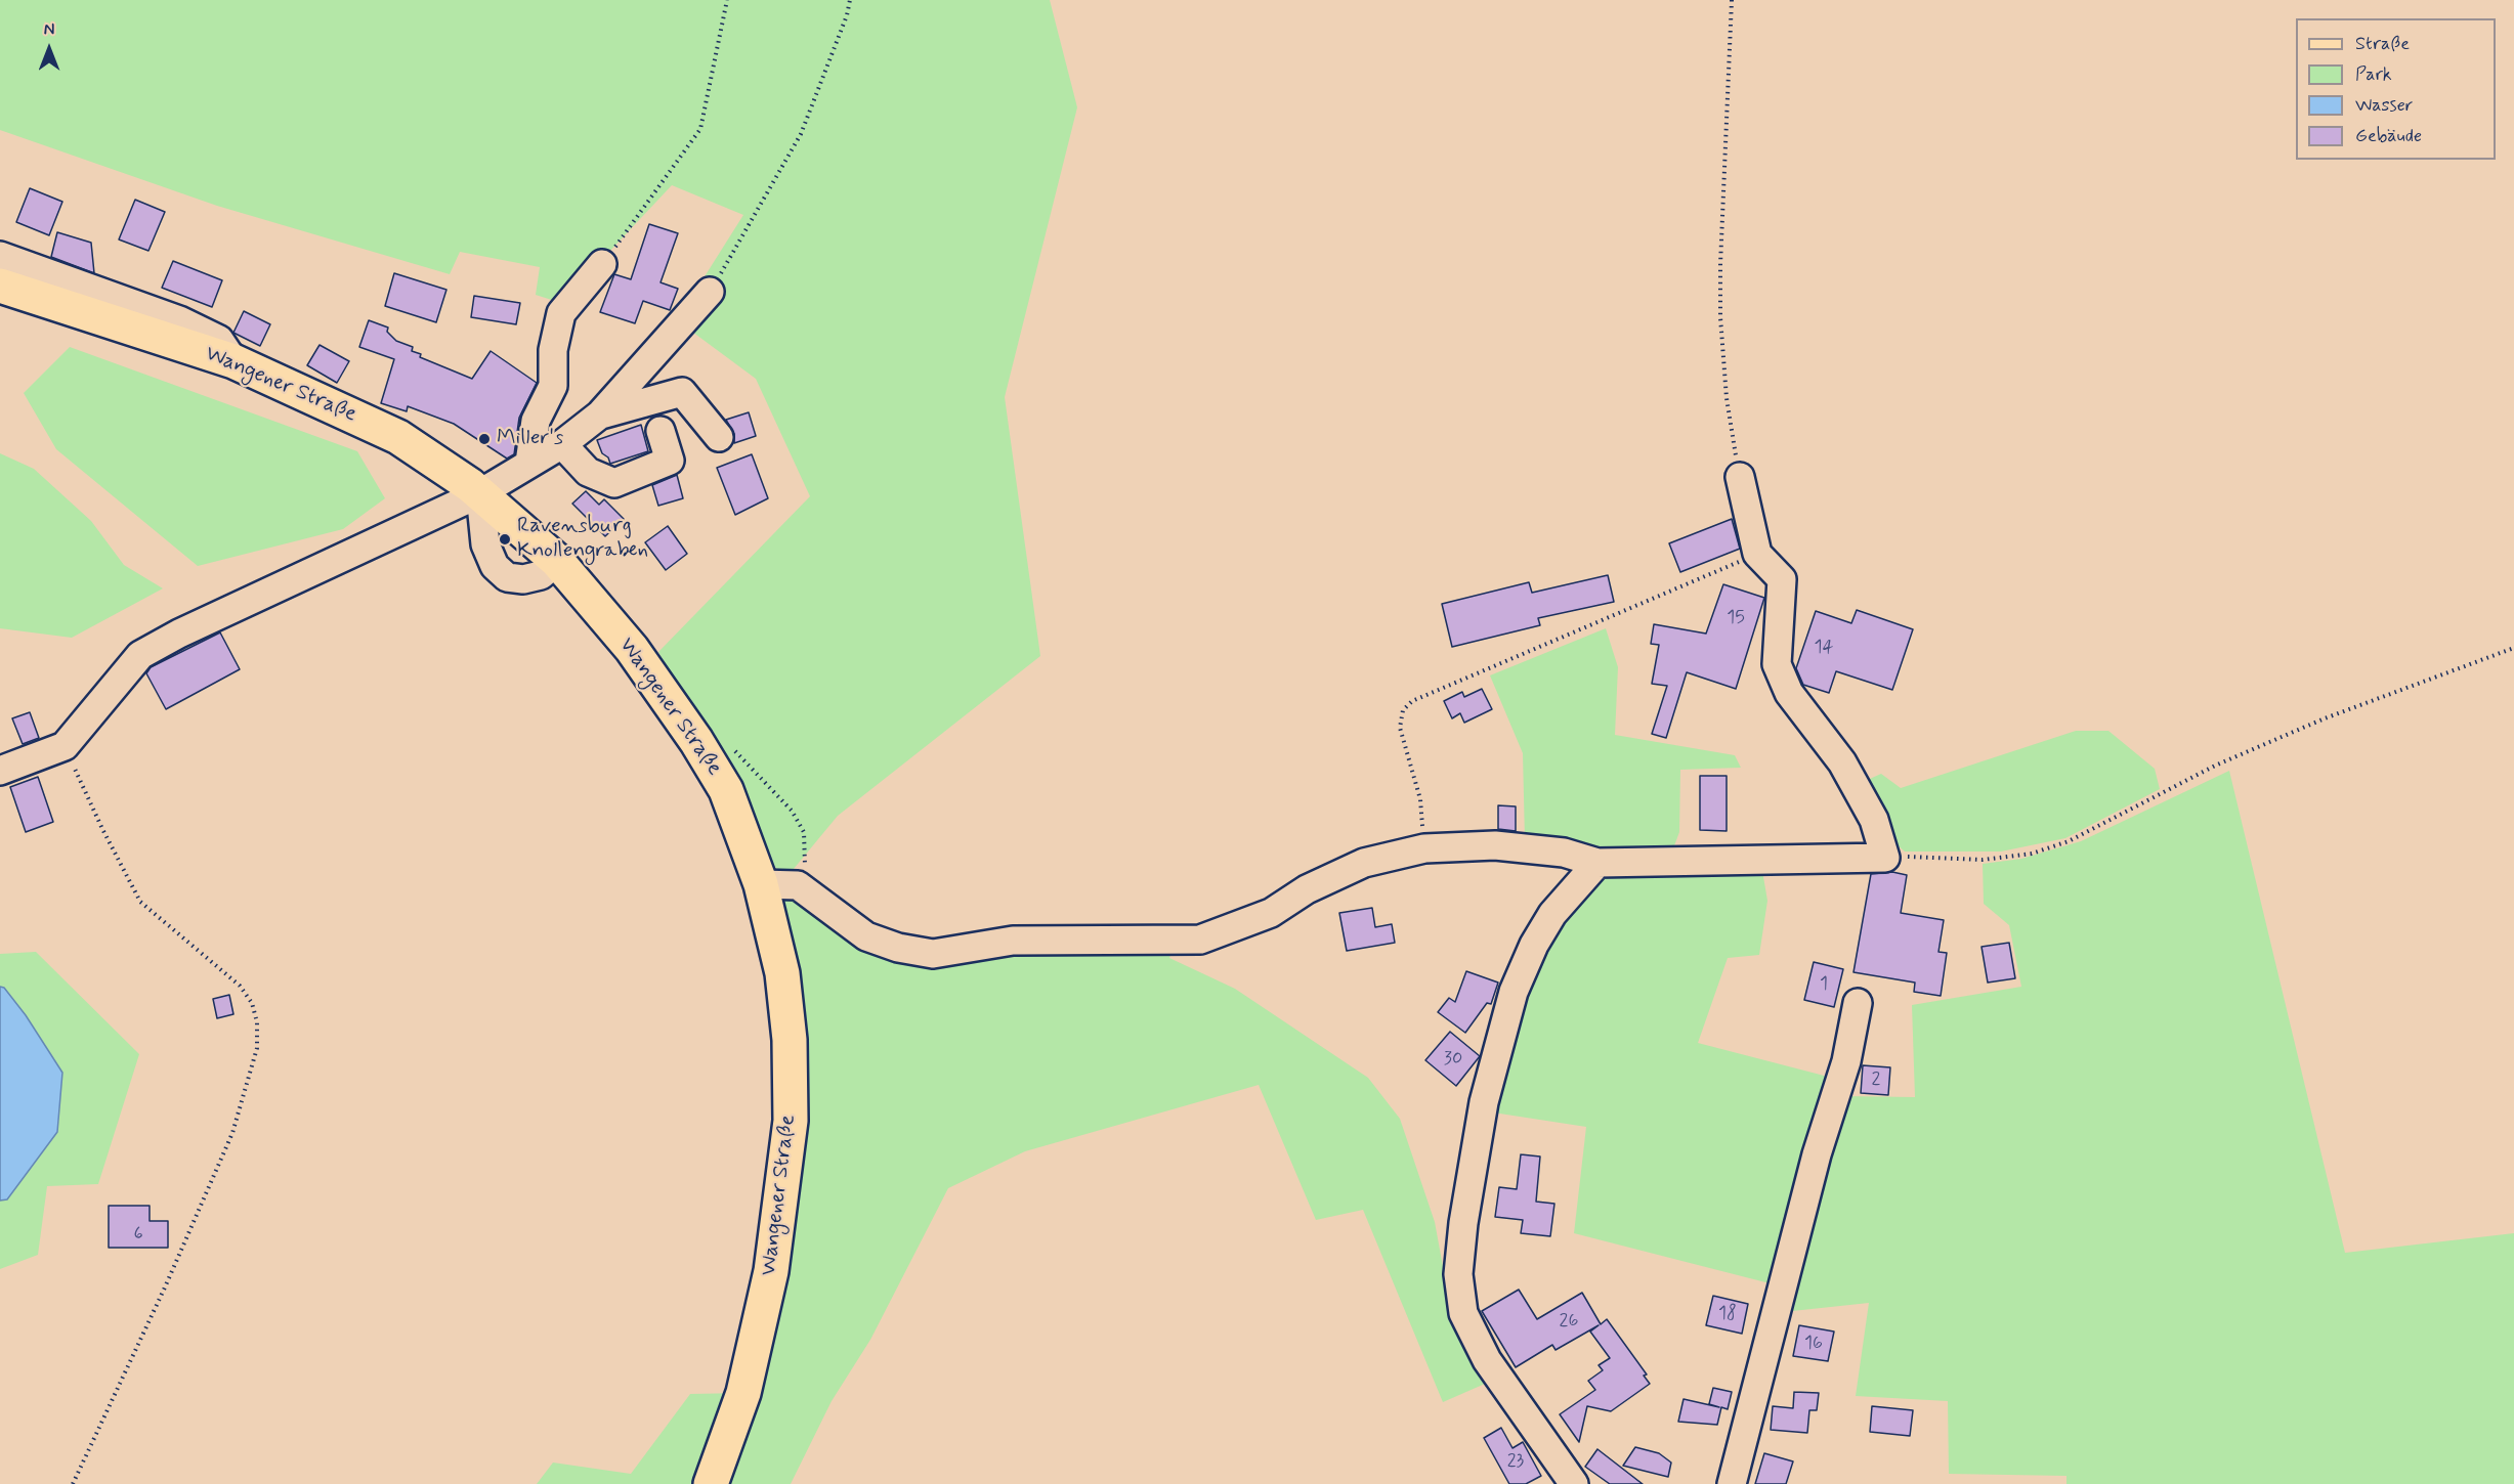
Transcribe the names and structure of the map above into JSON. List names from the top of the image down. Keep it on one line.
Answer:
{"streets":{"main road":["Wangener Straße"]},"places":["Miller's","Ravensburg Knollengraben"],"house_numbers":["15","14","1","30","2","6","18","26","16","23"],"legend":["Straße","Park","Wasser","Gebäude"],"north":"top"}
